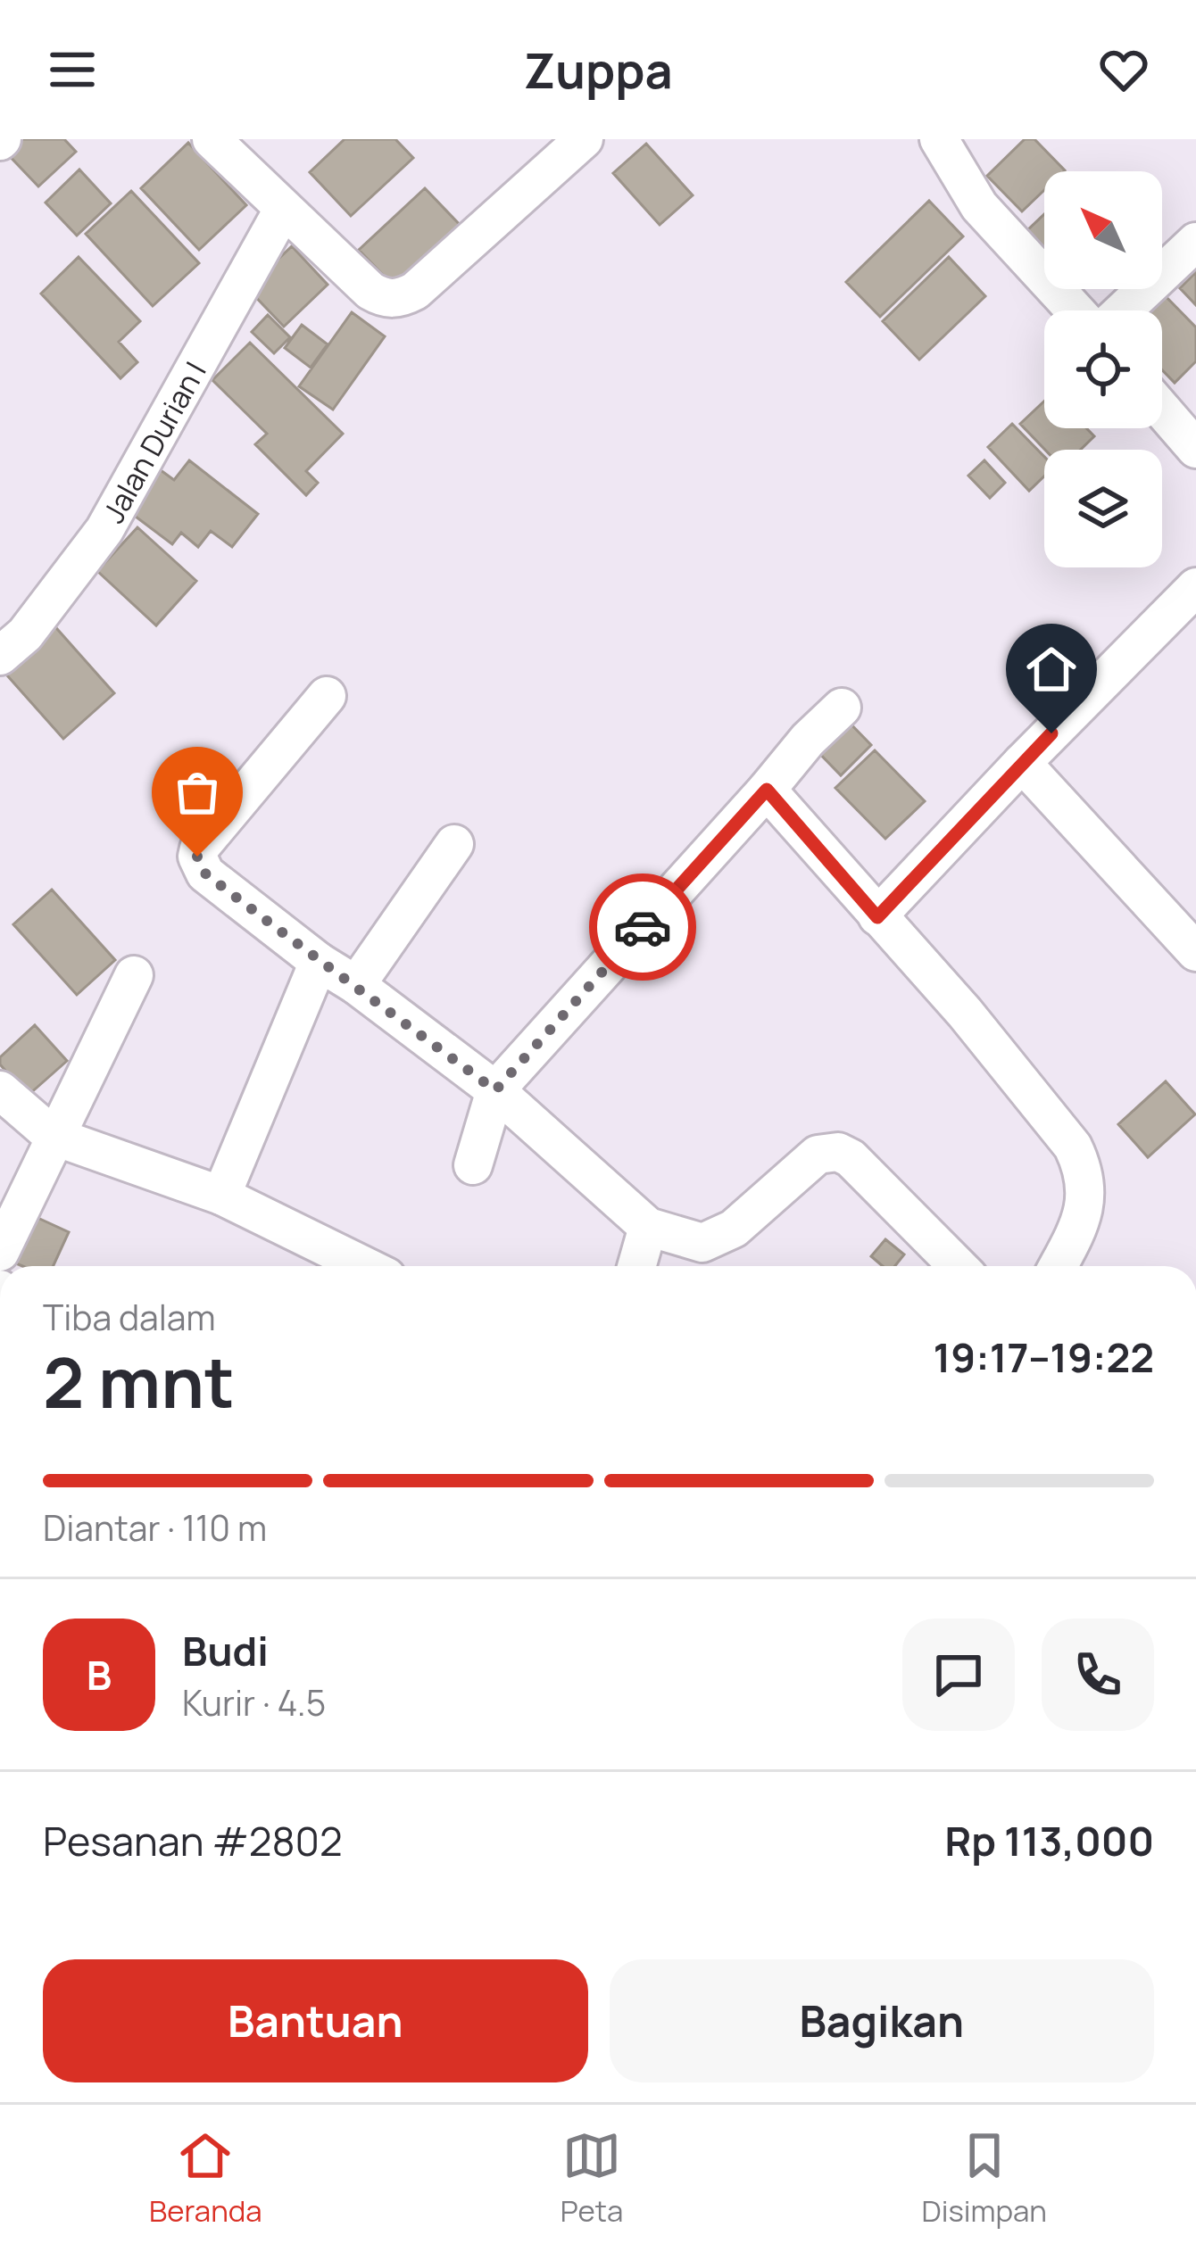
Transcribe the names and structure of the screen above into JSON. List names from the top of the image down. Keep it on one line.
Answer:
{"streets":{"street":["Jalan Durian I"]},"north":"top left","page":{"header":"Zuppa","heading":["2 mnt","Tiba dalam","19:17–19:22"],"panel":["Budi","Kurir · 4.5","Pesanan #2802","Rp 113,000"],"bar":"Diantar · 110 m","round":"B","buttons":["Bantuan","Bagikan"],"tabs":["Beranda","Peta","Disimpan"]}}
